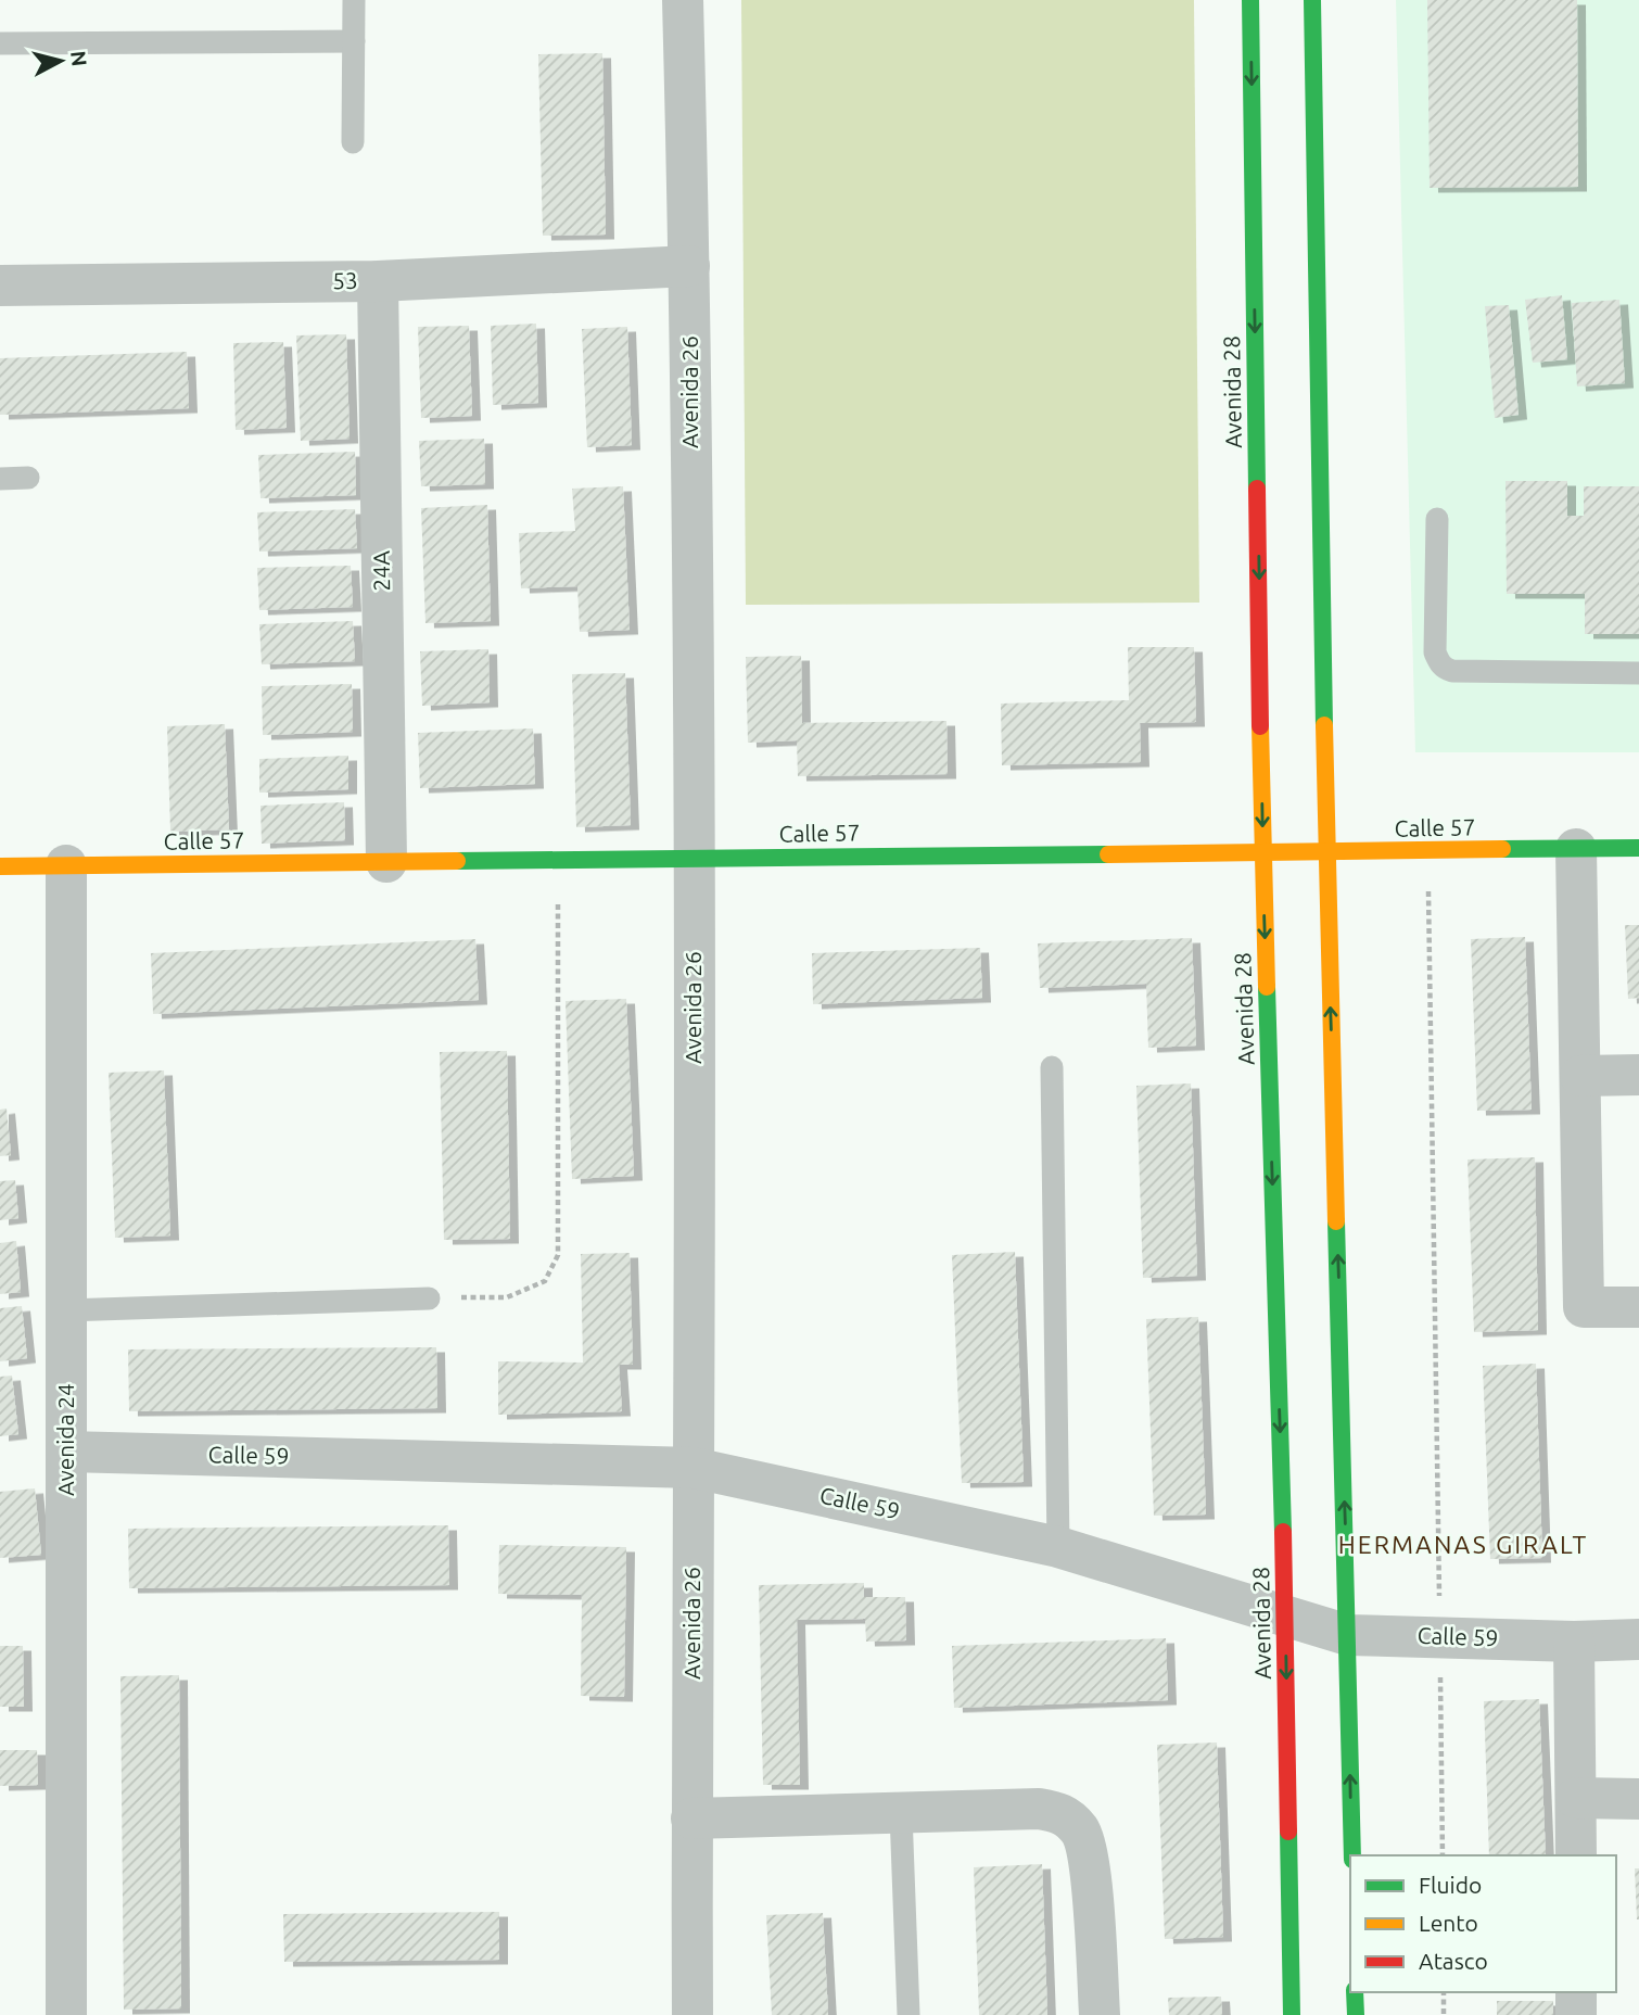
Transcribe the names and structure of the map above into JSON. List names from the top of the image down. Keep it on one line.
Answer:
{"streets":{"main road":["Avenida 28","Calle 57"],"street":["53","Avenida 26","24A","Avenida 24","Calle 59"]},"crossings":[["53","Avenida 26"],["53","24A"],["Avenida 26","Calle 57"],["Avenida 26","Calle 59"],["Avenida 28","Calle 57"],["Avenida 28","Calle 59"],["24A","Calle 57"],["Calle 57","Avenida 24"],["Avenida 24","Calle 59"]],"districts":["HERMANAS GIRALT"],"legend":["Fluido","Lento","Atasco"],"north":"right"}
